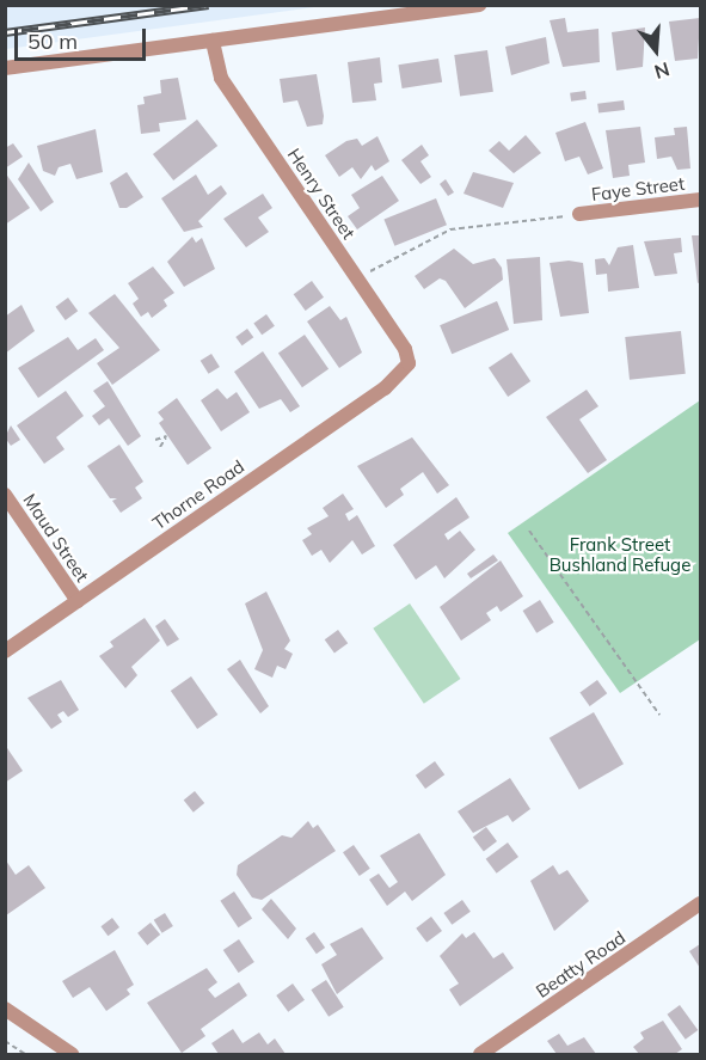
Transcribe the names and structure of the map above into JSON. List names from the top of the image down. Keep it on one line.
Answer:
{"streets":{"street":["Faye Street","Henry Street","Thorne Road","Maud Street","Beatty Road"]},"crossings":[["Henry Street","Thorne Road"],["Thorne Road","Maud Street"]],"parks":["Frank Street Bushland Refuge"],"scale_bar":"50 m","north":"bottom"}
